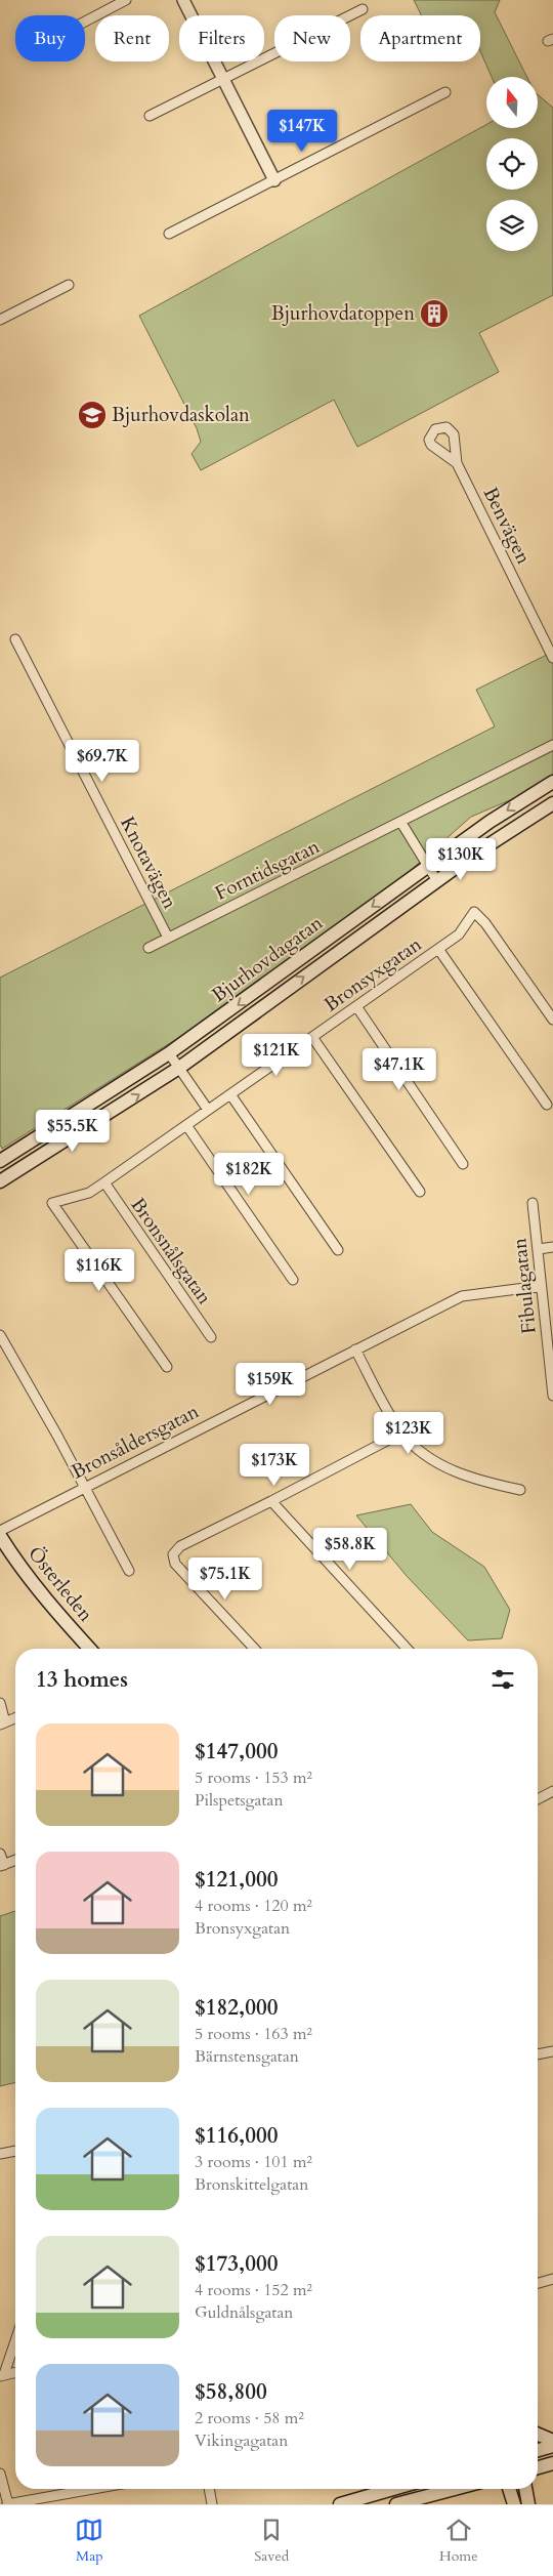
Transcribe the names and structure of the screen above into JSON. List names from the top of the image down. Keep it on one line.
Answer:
{"streets":{"main road":["Bjurhovdagatan","Österleden"],"street":["Benvägen","Knotavägen","Forntidsgatan","Bronsyxgatan","Bronsnålsgatan","Fibulagatan","Bronsåldersgatan"]},"crossings":[["Knotavägen","Forntidsgatan"],["Bronsyxgatan","Bronsnålsgatan"],["Fibulagatan","Bronsåldersgatan"]],"places":{"building":["Bjurhovdatoppen"],"school or university":["Bjurhovdaskolan"]},"north":"top","page":{"chip":["Buy","Rent","Filters","New","Apartment"],"price":["$147K","$69.7K","$130K","$121K","$47.1K","$55.5K","$182K","$116K","$159K","$123K","$173K","$58.8K","$75.1K"],"heading":"13 homes","list":[{"name":"$147,000","note":"5 rooms · 153 m² · Pilspetsgatan"},{"name":"$121,000","note":"4 rooms · 120 m² · Bronsyxgatan"},{"name":"$182,000","note":"5 rooms · 163 m² · Bärnstensgatan"},{"name":"$116,000","note":"3 rooms · 101 m² · Bronskittelgatan"},{"name":"$173,000","note":"4 rooms · 152 m² · Guldnålsgatan"},{"name":"$58,800","note":"2 rooms · 58 m² · Vikingagatan"}],"tabs":["Map","Saved","Home"]}}
